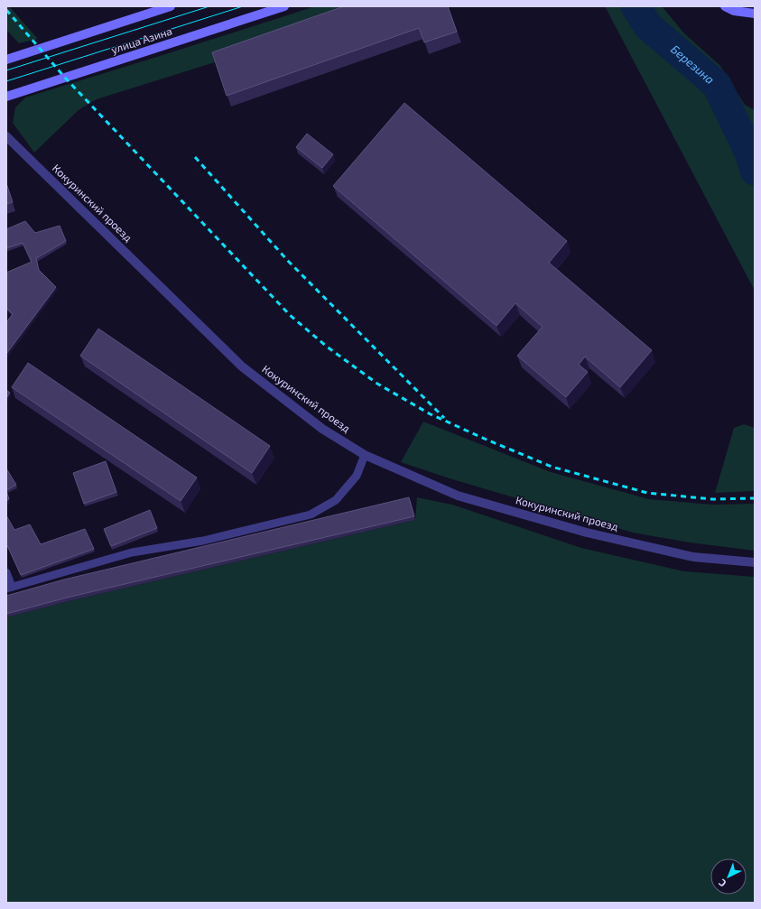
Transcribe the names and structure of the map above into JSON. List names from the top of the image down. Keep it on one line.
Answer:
{"streets":{"street":["улица Азина","Кокуринский проезд"]},"water":["Березина"],"north":"bottom left"}
